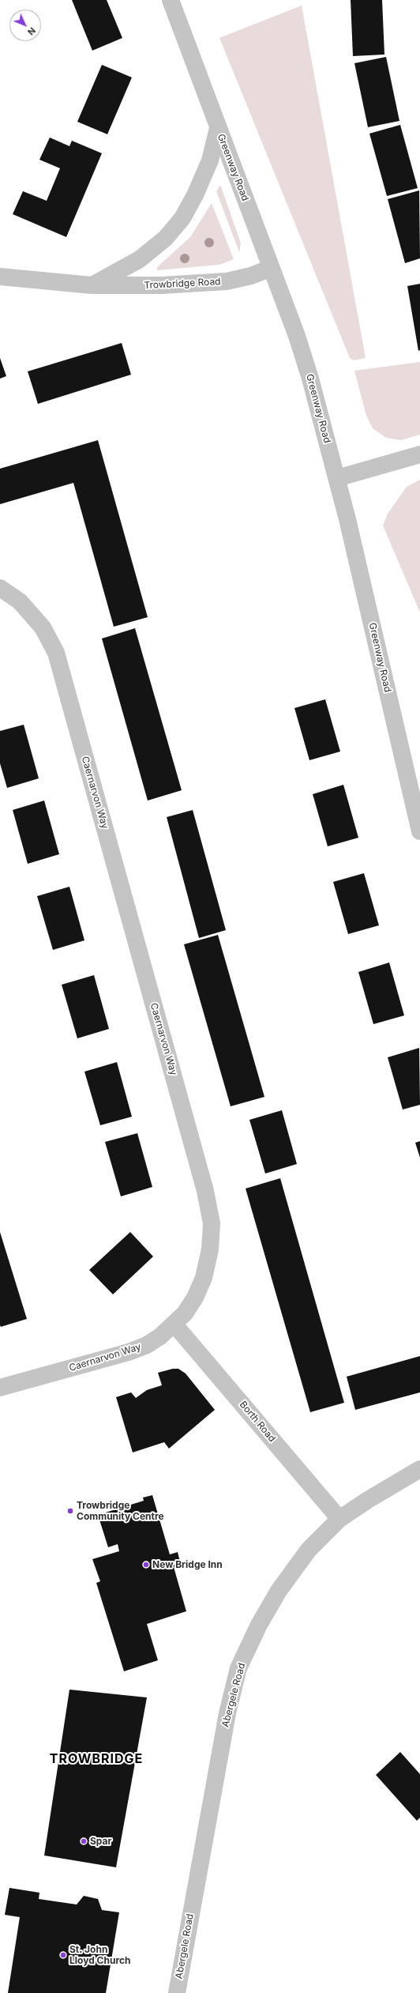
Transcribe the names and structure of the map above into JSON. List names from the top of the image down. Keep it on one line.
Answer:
{"streets":{"street":["Greenway Road","Trowbridge Road","Caernarvon Way","Borth Road","Abergele Road"]},"crossings":[["Greenway Road","Trowbridge Road"],["Caernarvon Way","Borth Road"],["Borth Road","Abergele Road"]],"districts":["TROWBRIDGE"],"places":["Trowbridge Community Centre","New Bridge Inn","Spar","St. John Lloyd Church"],"north":"bottom right"}
